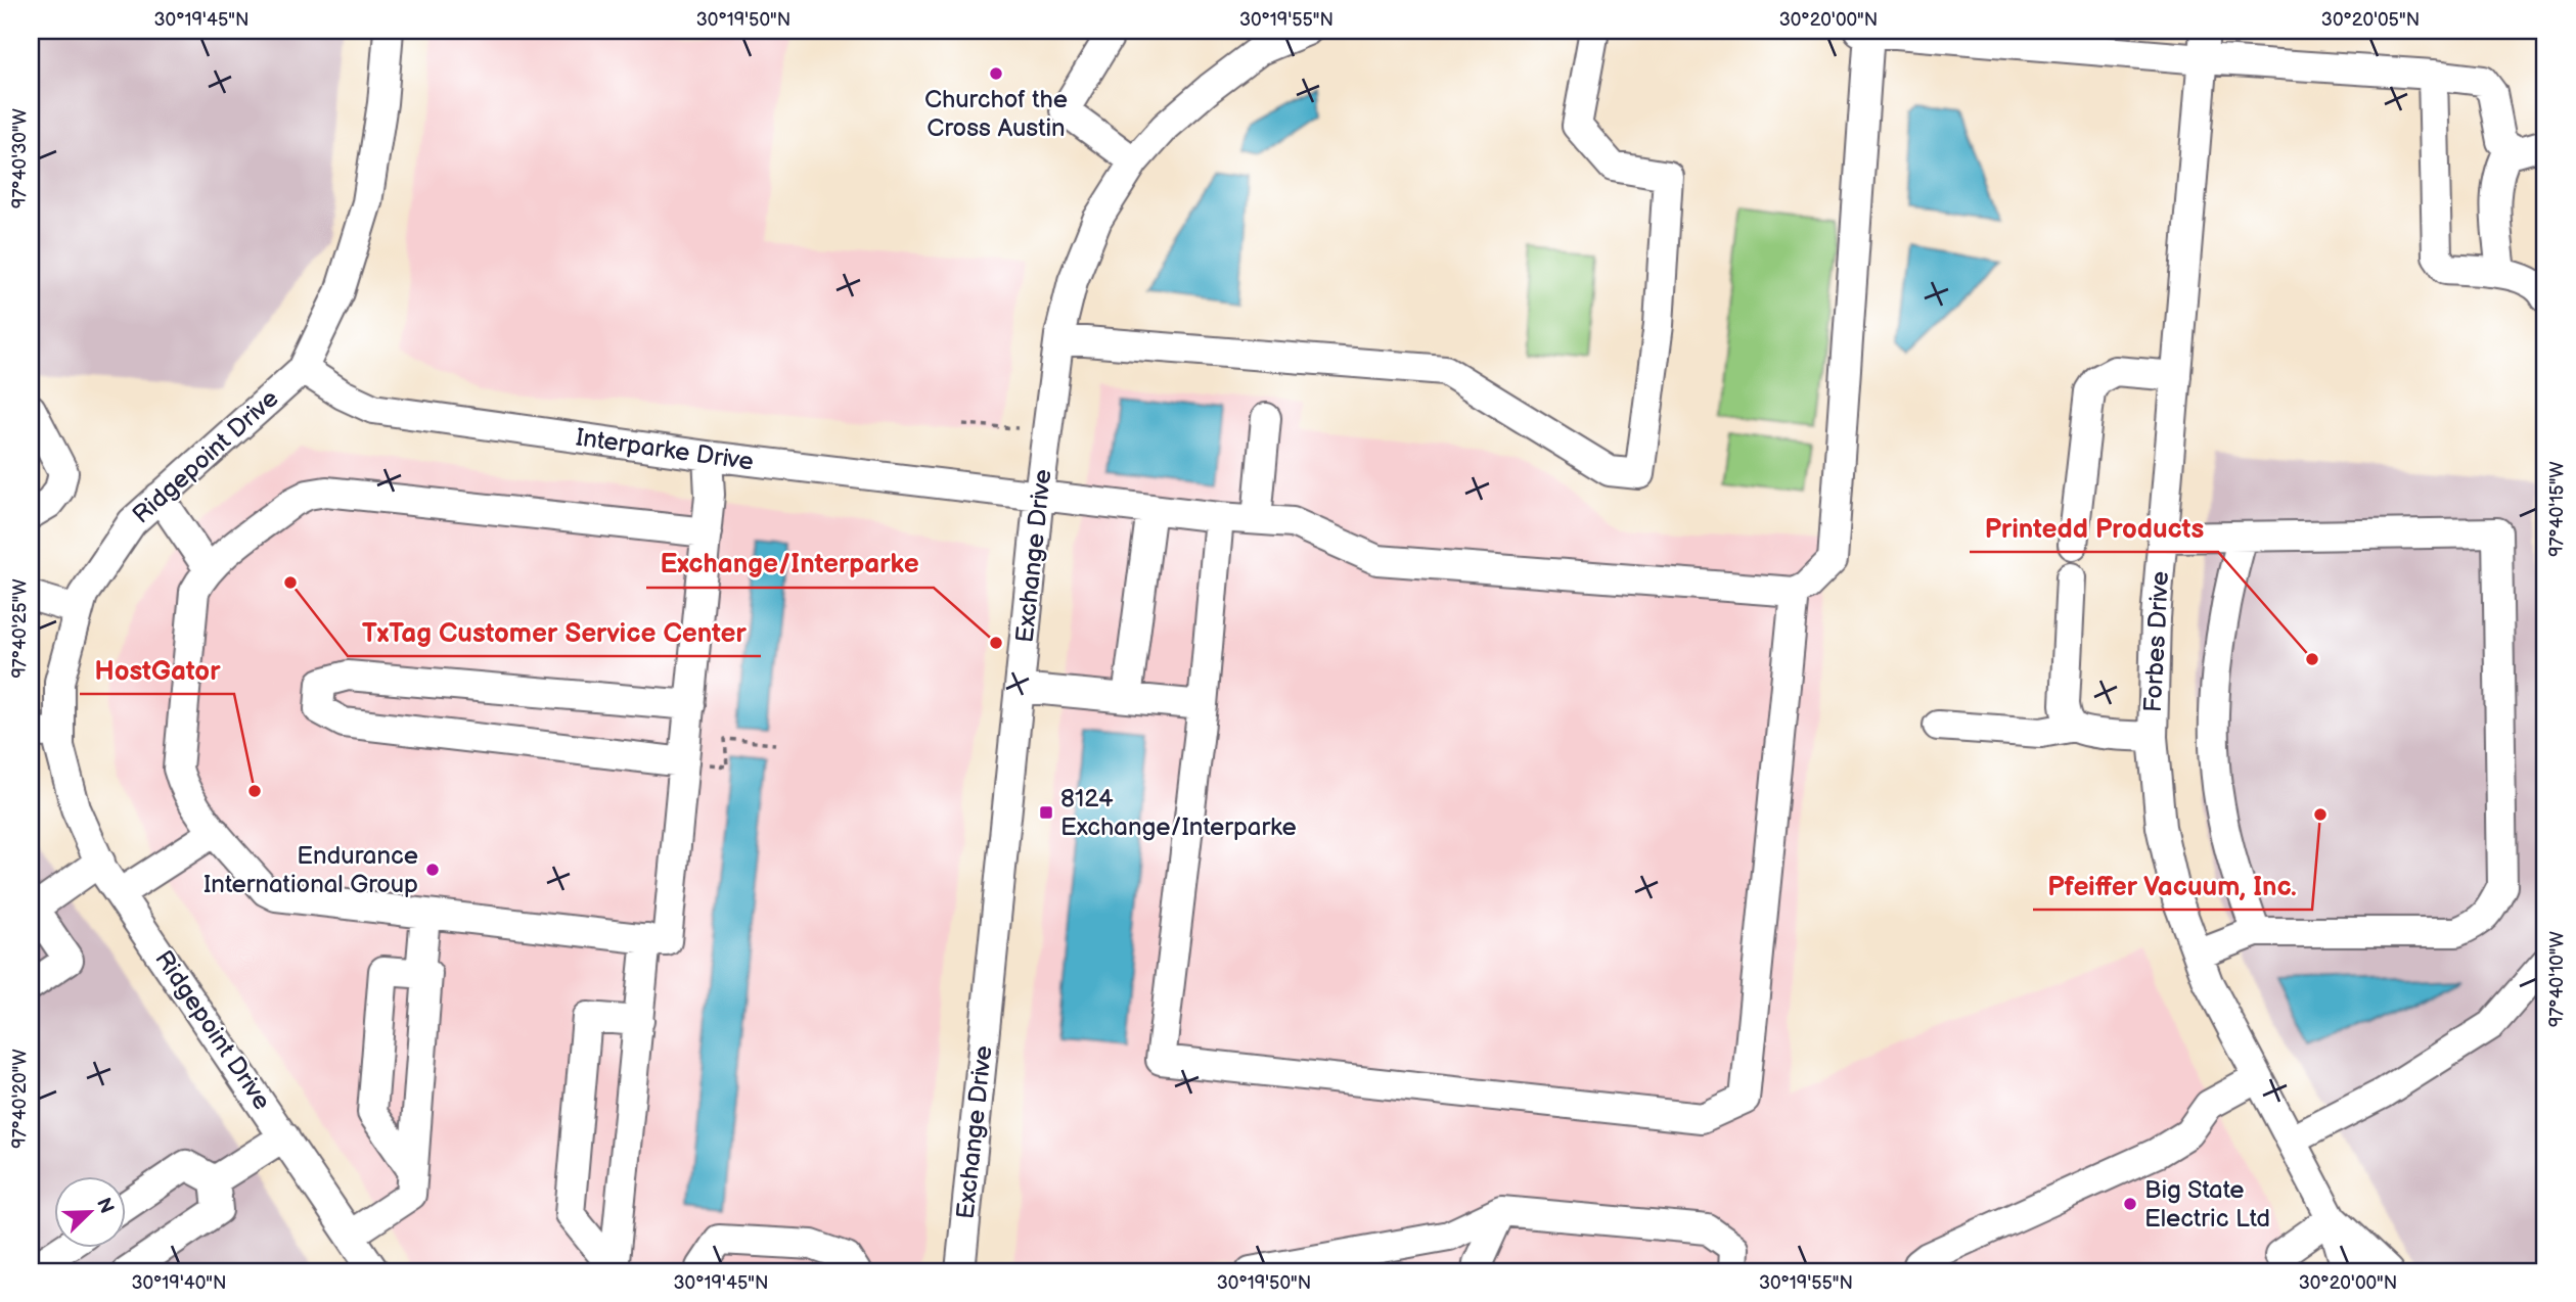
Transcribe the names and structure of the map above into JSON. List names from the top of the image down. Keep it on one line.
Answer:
{"streets":{"street":["Interparke Drive","Ridgepoint Drive","Exchange Drive","Forbes Drive"]},"crossings":[["Interparke Drive","Ridgepoint Drive"],["Interparke Drive","Exchange Drive"]],"places":{"other":["Churchof the Cross Austin","TxTag Customer Service Center","Exchange/Interparke","Printedd Products","HostGator","Pfeiffer Vacuum, Inc.","Endurance International Group","Big State Electric Ltd"],"transit":["8124 Exchange/Interparke"]},"north":"top right","coordinates":["30°19'45\"N","30°19'50\"N","30°19'55\"N","30°20'00\"N","30°20'05\"N","97°40'30\"W","97°40'15\"W","97°40'25\"W","97°40'10\"W","97°40'20\"W","30°19'40\"N"]}
